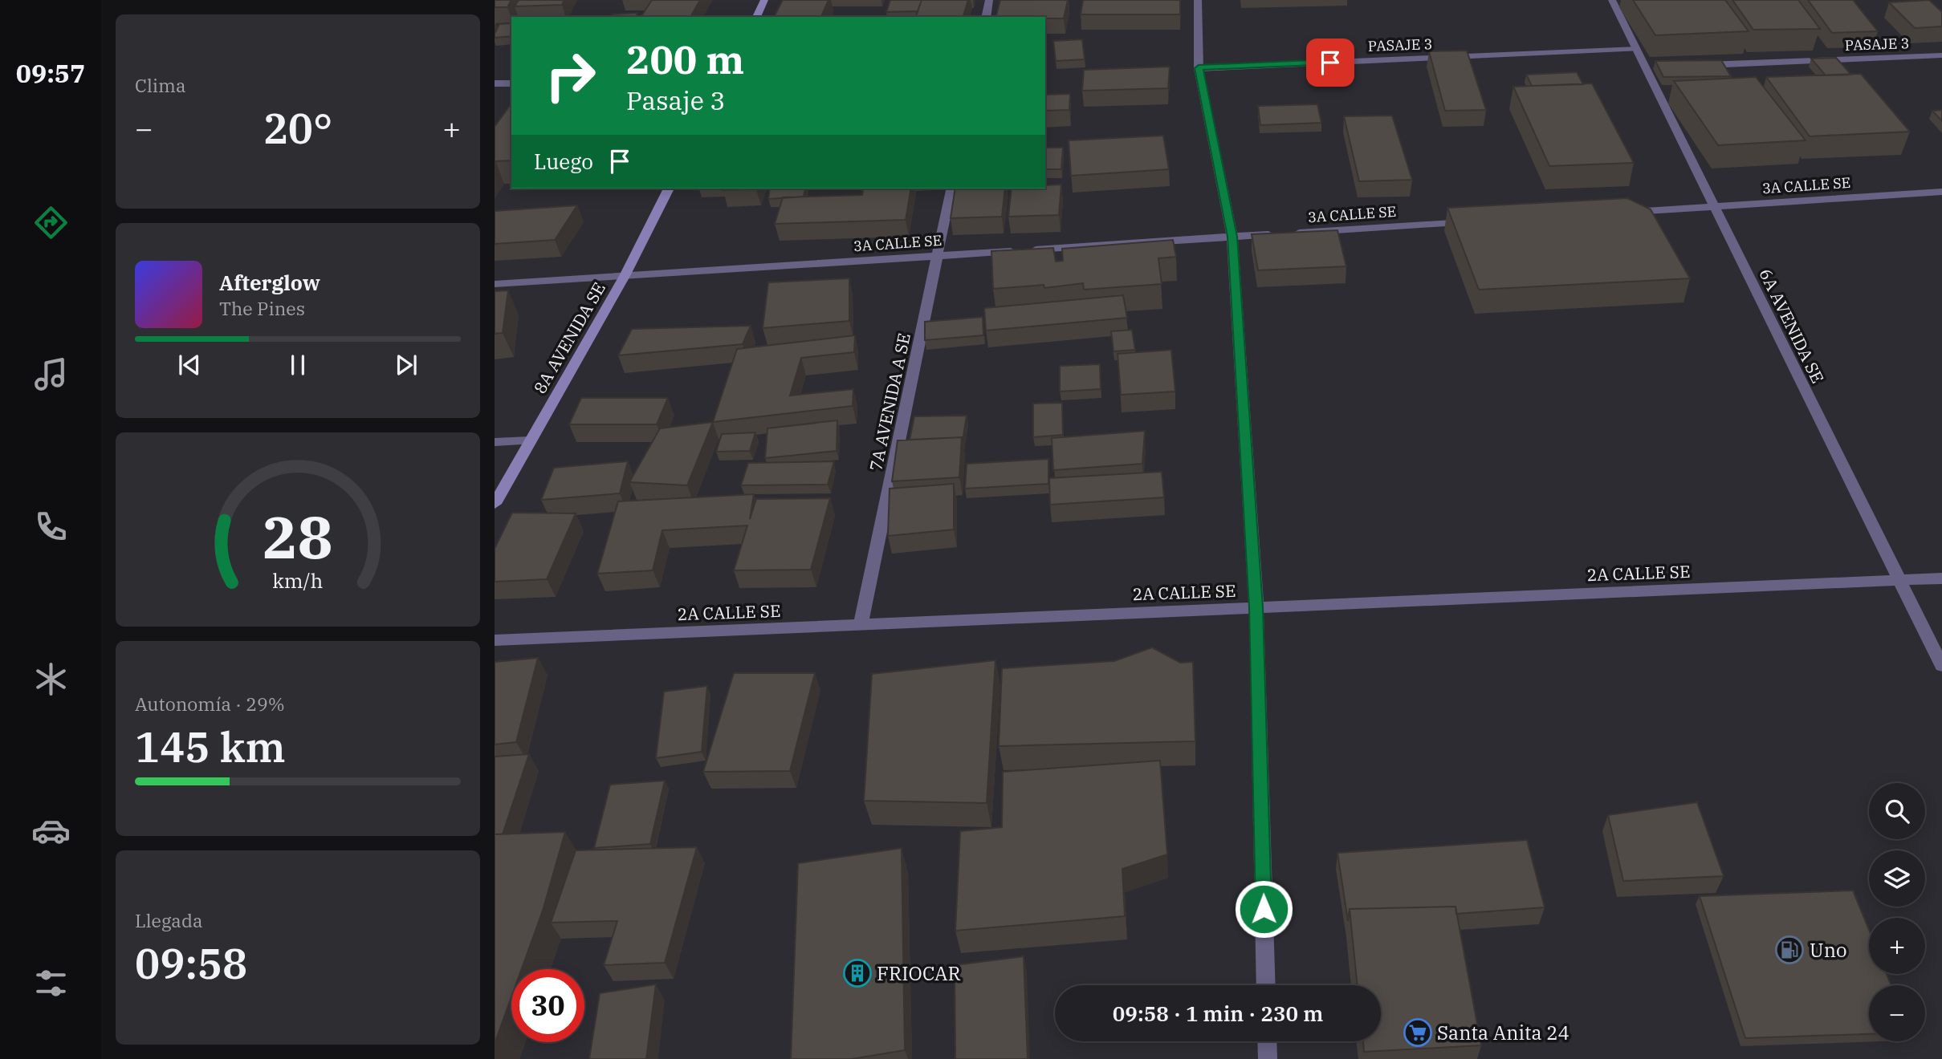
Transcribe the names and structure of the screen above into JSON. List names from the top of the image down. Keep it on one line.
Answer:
{"streets":{"street":["PASAJE 3","3A CALLE SE","6A AVENIDA SE","8A AVENIDA SE","7A AVENIDA A SE","2A CALLE SE"]},"crossings":[["PASAJE 3","6A AVENIDA SE"],["3A CALLE SE","6A AVENIDA SE"],["3A CALLE SE","8A AVENIDA SE"],["3A CALLE SE","7A AVENIDA A SE"],["6A AVENIDA SE","2A CALLE SE"],["7A AVENIDA A SE","2A CALLE SE"]],"places":{"fuel station":["Uno"],"building":["FRIOCAR"],"supermarket":["Santa Anita 24"]},"page":{"tabs":"09:57","tile":["Clima",["Autonomía · 29%","145 km"],["Llegada","09:58"]],"turn":["200 m","Pasaje 3"],"heat":["−","20°","+"],"then":"Luego","song":["Afterglow","The Pines"],"map_buttons":["+","−"],"limit":"30","trip":"09:58 · 1 min · 230 m","gauge":["28","km/h"]}}
